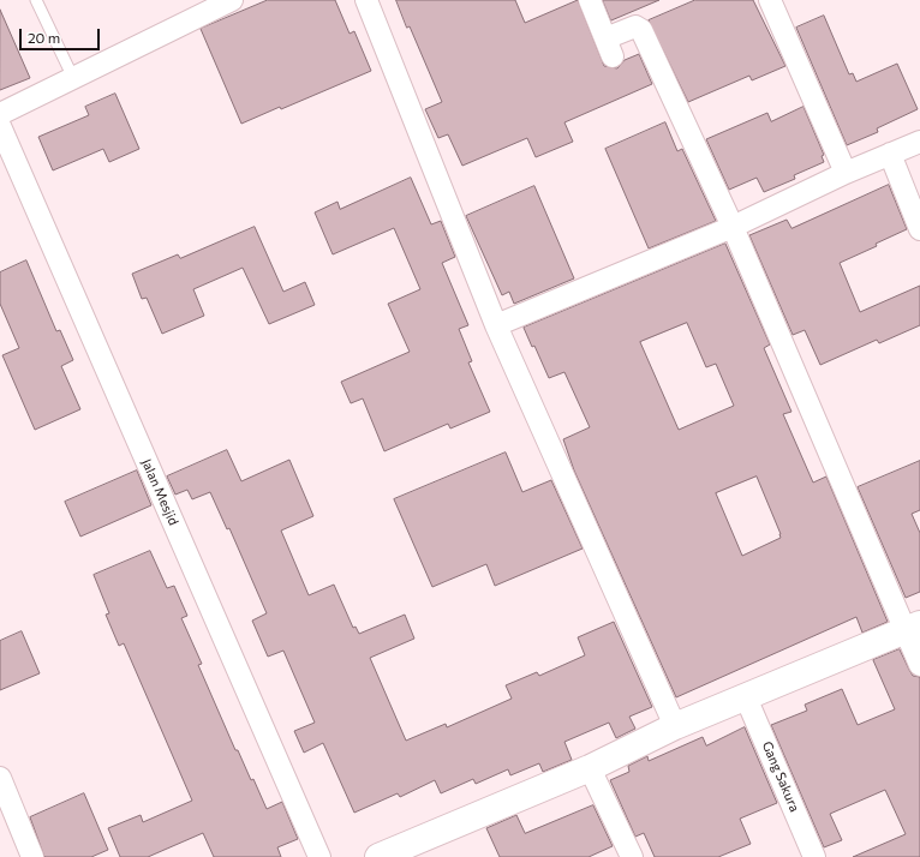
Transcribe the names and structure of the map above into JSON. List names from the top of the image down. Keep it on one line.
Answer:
{"streets":{"street":["Jalan Mesjid","Gang Sakura"]},"scale_bar":"20 m"}
